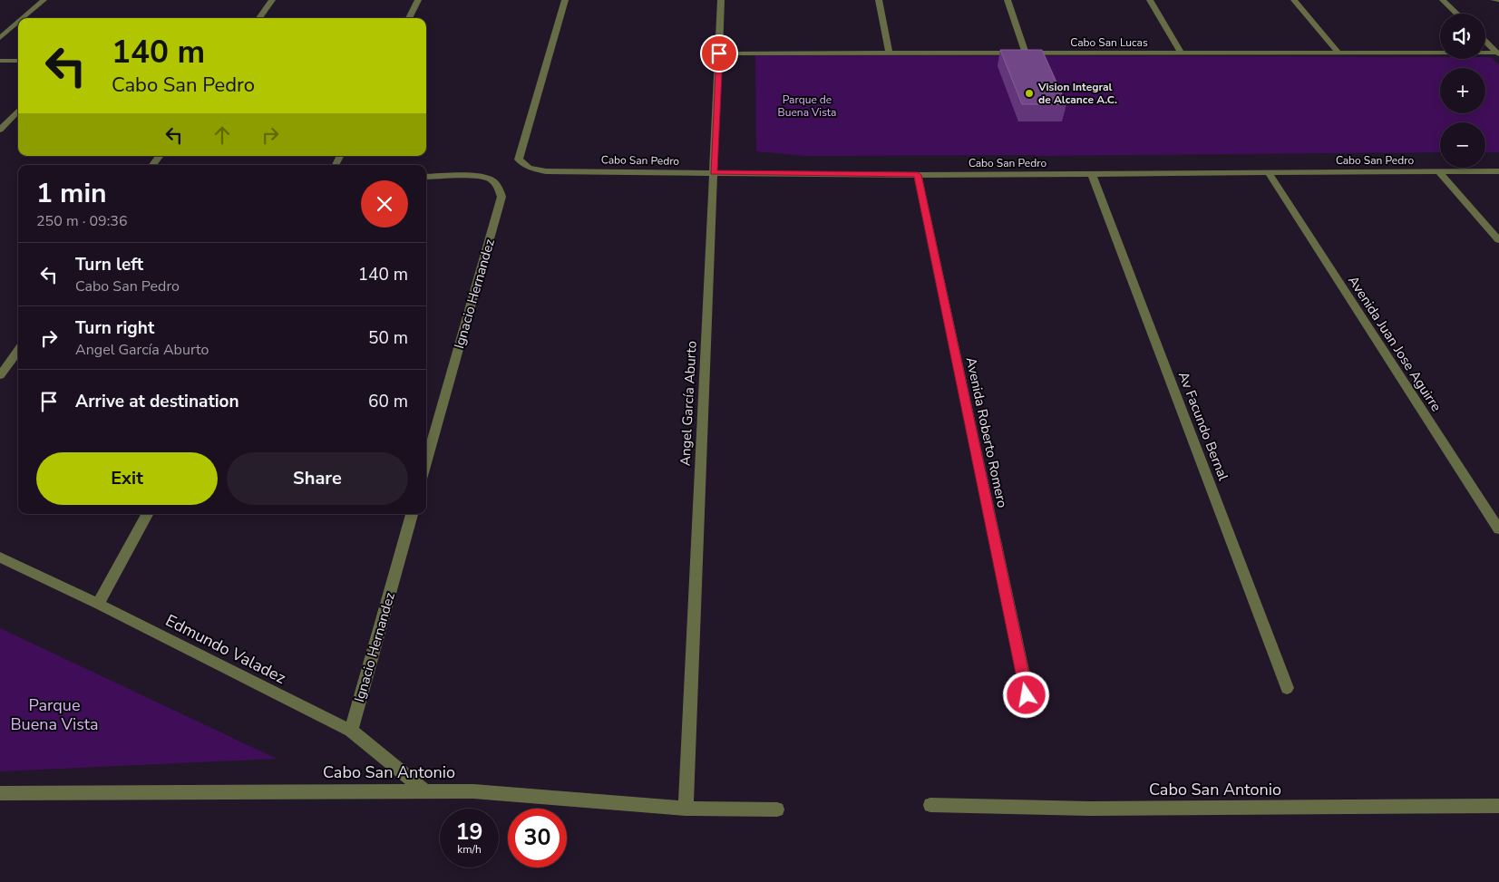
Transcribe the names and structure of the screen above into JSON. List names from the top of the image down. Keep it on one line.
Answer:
{"streets":{"street":["Cabo San Lucas","Cabo San Pedro","Ignacio Hernandez","Avenida Juan Jose Aguirre","Angel García Aburto","Av Facundo Bernal","Avenida Roberto Romero","Edmundo Valadez","Cabo San Antonio"]},"crossings":[["Cabo San Lucas","Angel García Aburto"],["Cabo San Pedro","Avenida Juan Jose Aguirre"],["Cabo San Pedro","Angel García Aburto"],["Cabo San Pedro","Av Facundo Bernal"],["Cabo San Pedro","Avenida Roberto Romero"],["Ignacio Hernandez","Edmundo Valadez"],["Angel García Aburto","Cabo San Antonio"],["Edmundo Valadez","Cabo San Antonio"]],"parks":["Parque de Buena Vista","Parque Buena Vista"],"places":["Vision Integral de Alcance A.C."],"page":{"map_buttons":["+","−"],"turn":["140 m","Cabo San Pedro"],"heading":["1 min","250 m · 09:36"],"list":[{"name":"Turn left","note":"Cabo San Pedro","value":"140 m"},{"name":"Turn right","note":"Angel García Aburto","value":"50 m"},{"name":"Arrive at destination","value":"60 m"}],"buttons":["Exit","Share"],"speed":"19 km/h","limit":"30"}}
